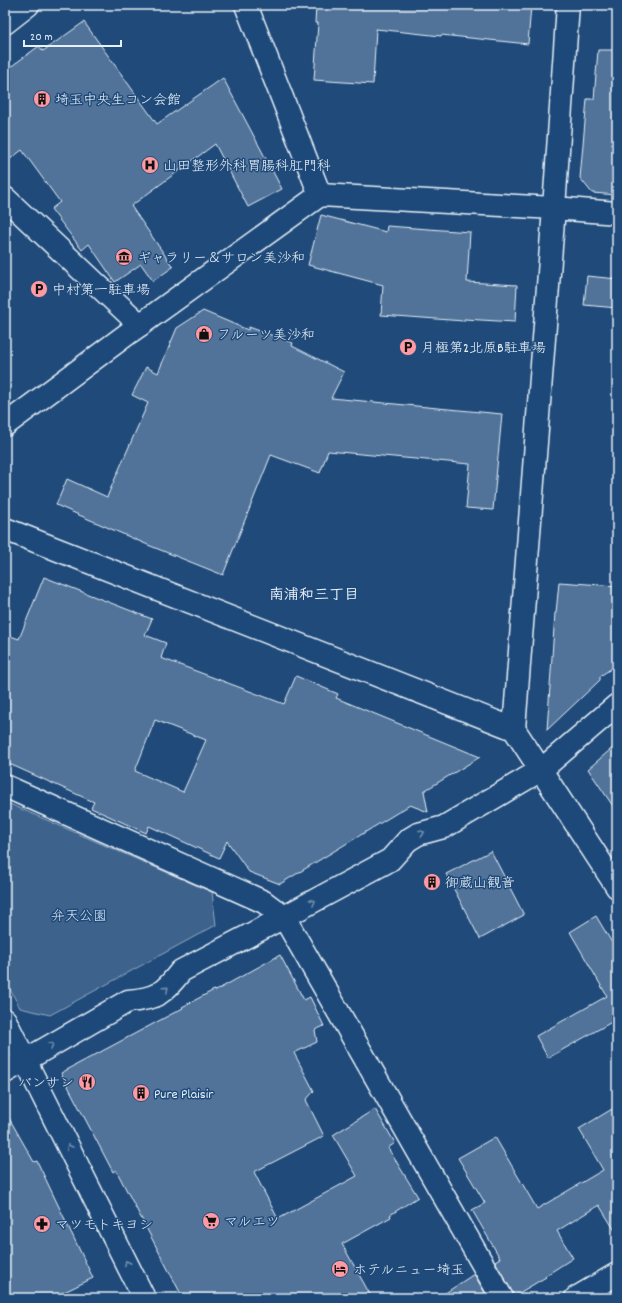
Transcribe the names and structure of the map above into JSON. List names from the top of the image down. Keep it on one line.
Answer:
{"districts":["南浦和三丁目"],"parks":["弁天公園"],"places":{"building":["埼玉中央生コン会館","御蔵山観音","Pure Plaisir"],"hospital":["山田整形外科胃腸科肛門科"],"museum":["ギャラリー＆サロン美沙和"],"parking":["中村第一駐車場","月極第2北原B駐車場"],"shop":["フルーツ美沙和"],"restaurant":["バンサン"],"supermarket":["マルエツ"],"pharmacy":["マツモトキヨシ"],"hotel":["ホテルニュー埼玉"]},"scale_bar":"20 m"}
